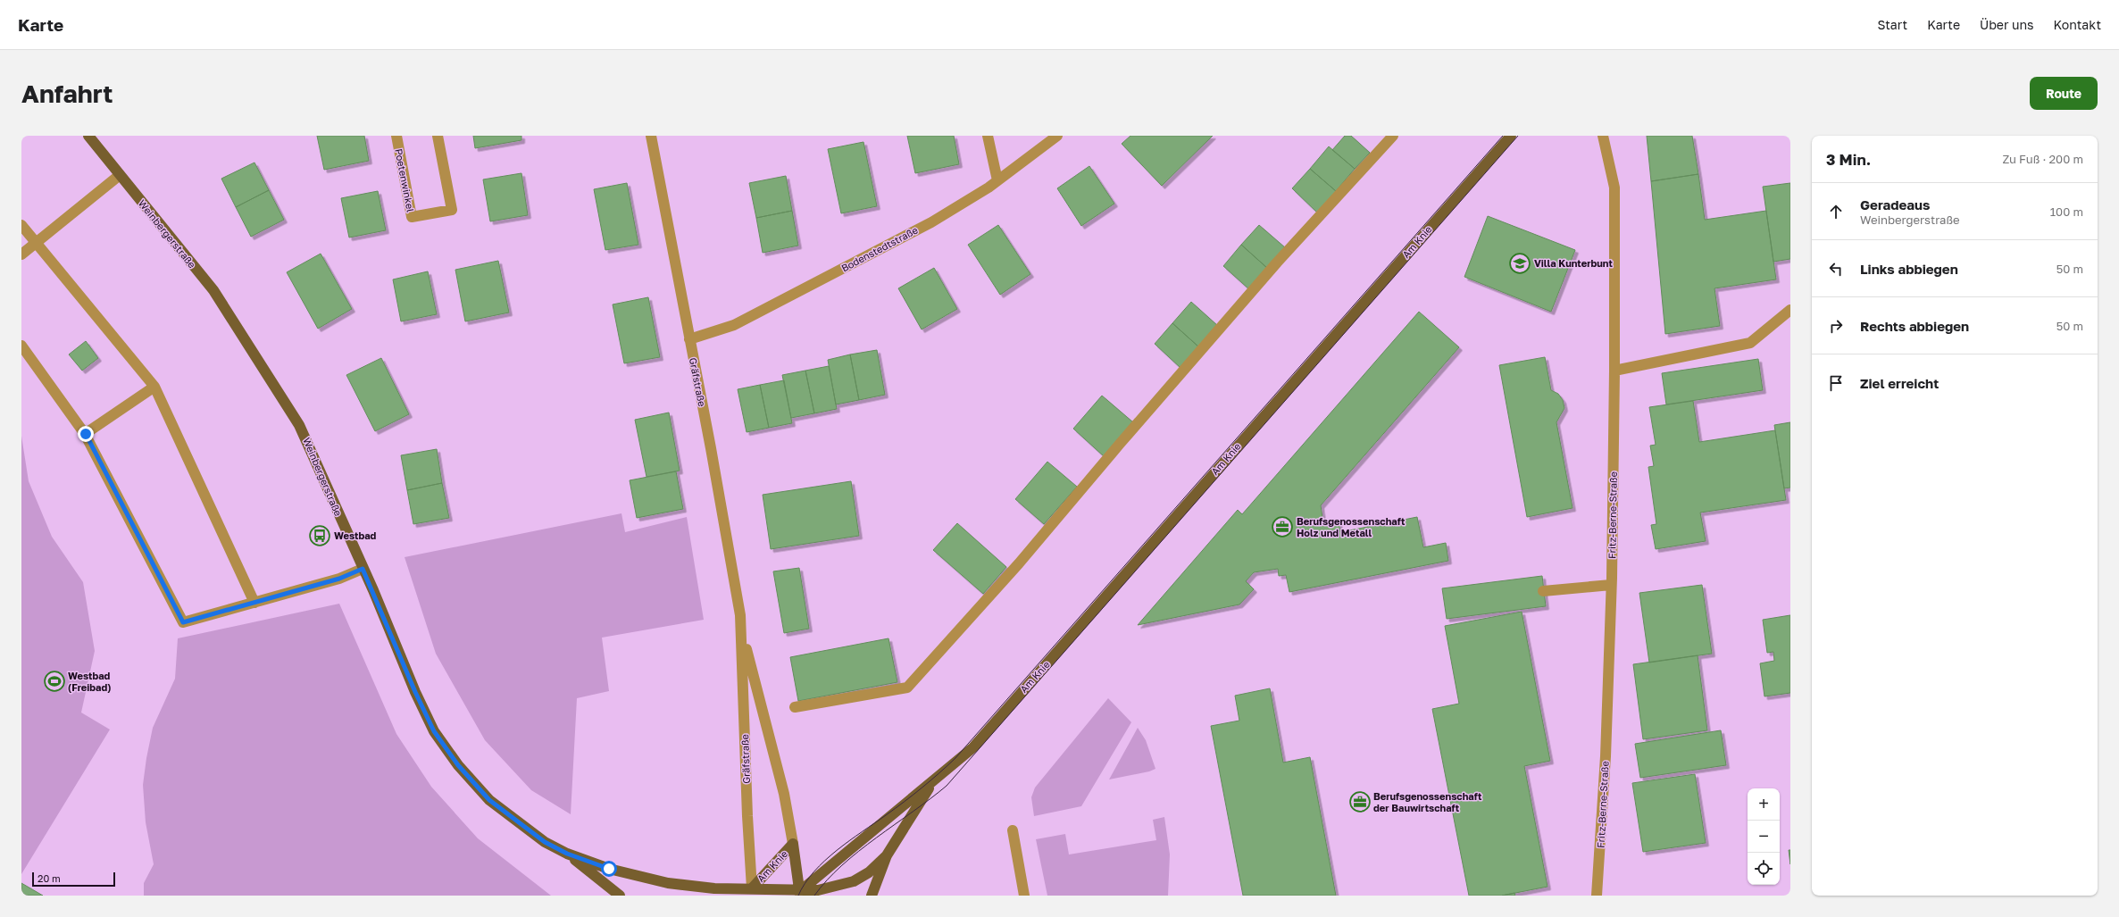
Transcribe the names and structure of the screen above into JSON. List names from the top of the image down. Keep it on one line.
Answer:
{"streets":{"main road":["Weinbergerstraße","Am Knie"],"street":["Poetenwinkel","Bodenstedtstraße","Gräfstraße","Fritz-Berne-Straße"]},"crossings":[["Weinbergerstraße","Am Knie"],["Weinbergerstraße","Gräfstraße"],["Am Knie","Gräfstraße"],["Bodenstedtstraße","Gräfstraße"]],"places":{"school or university":["Villa Kunterbunt"],"office":["Berufsgenossenschaft Holz und Metall","Berufsgenossenschaft der Bauwirtschaft"],"bus stop":["Westbad"],"sports":["Westbad (Freibad)"]},"scale_bar":"20 m","page":{"header":"Karte","nav":["Start","Karte","Über uns","Kontakt"],"buttons":"Route","title":"Anfahrt","heading":["3 Min.","Zu Fuß · 200 m"],"list":[["Geradeaus","Weinbergerstraße","100 m"],["Links abbiegen","50 m"],["Rechts abbiegen","50 m"],"Ziel erreicht"],"map_buttons":["+","−"],"scale":"20 m"}}
